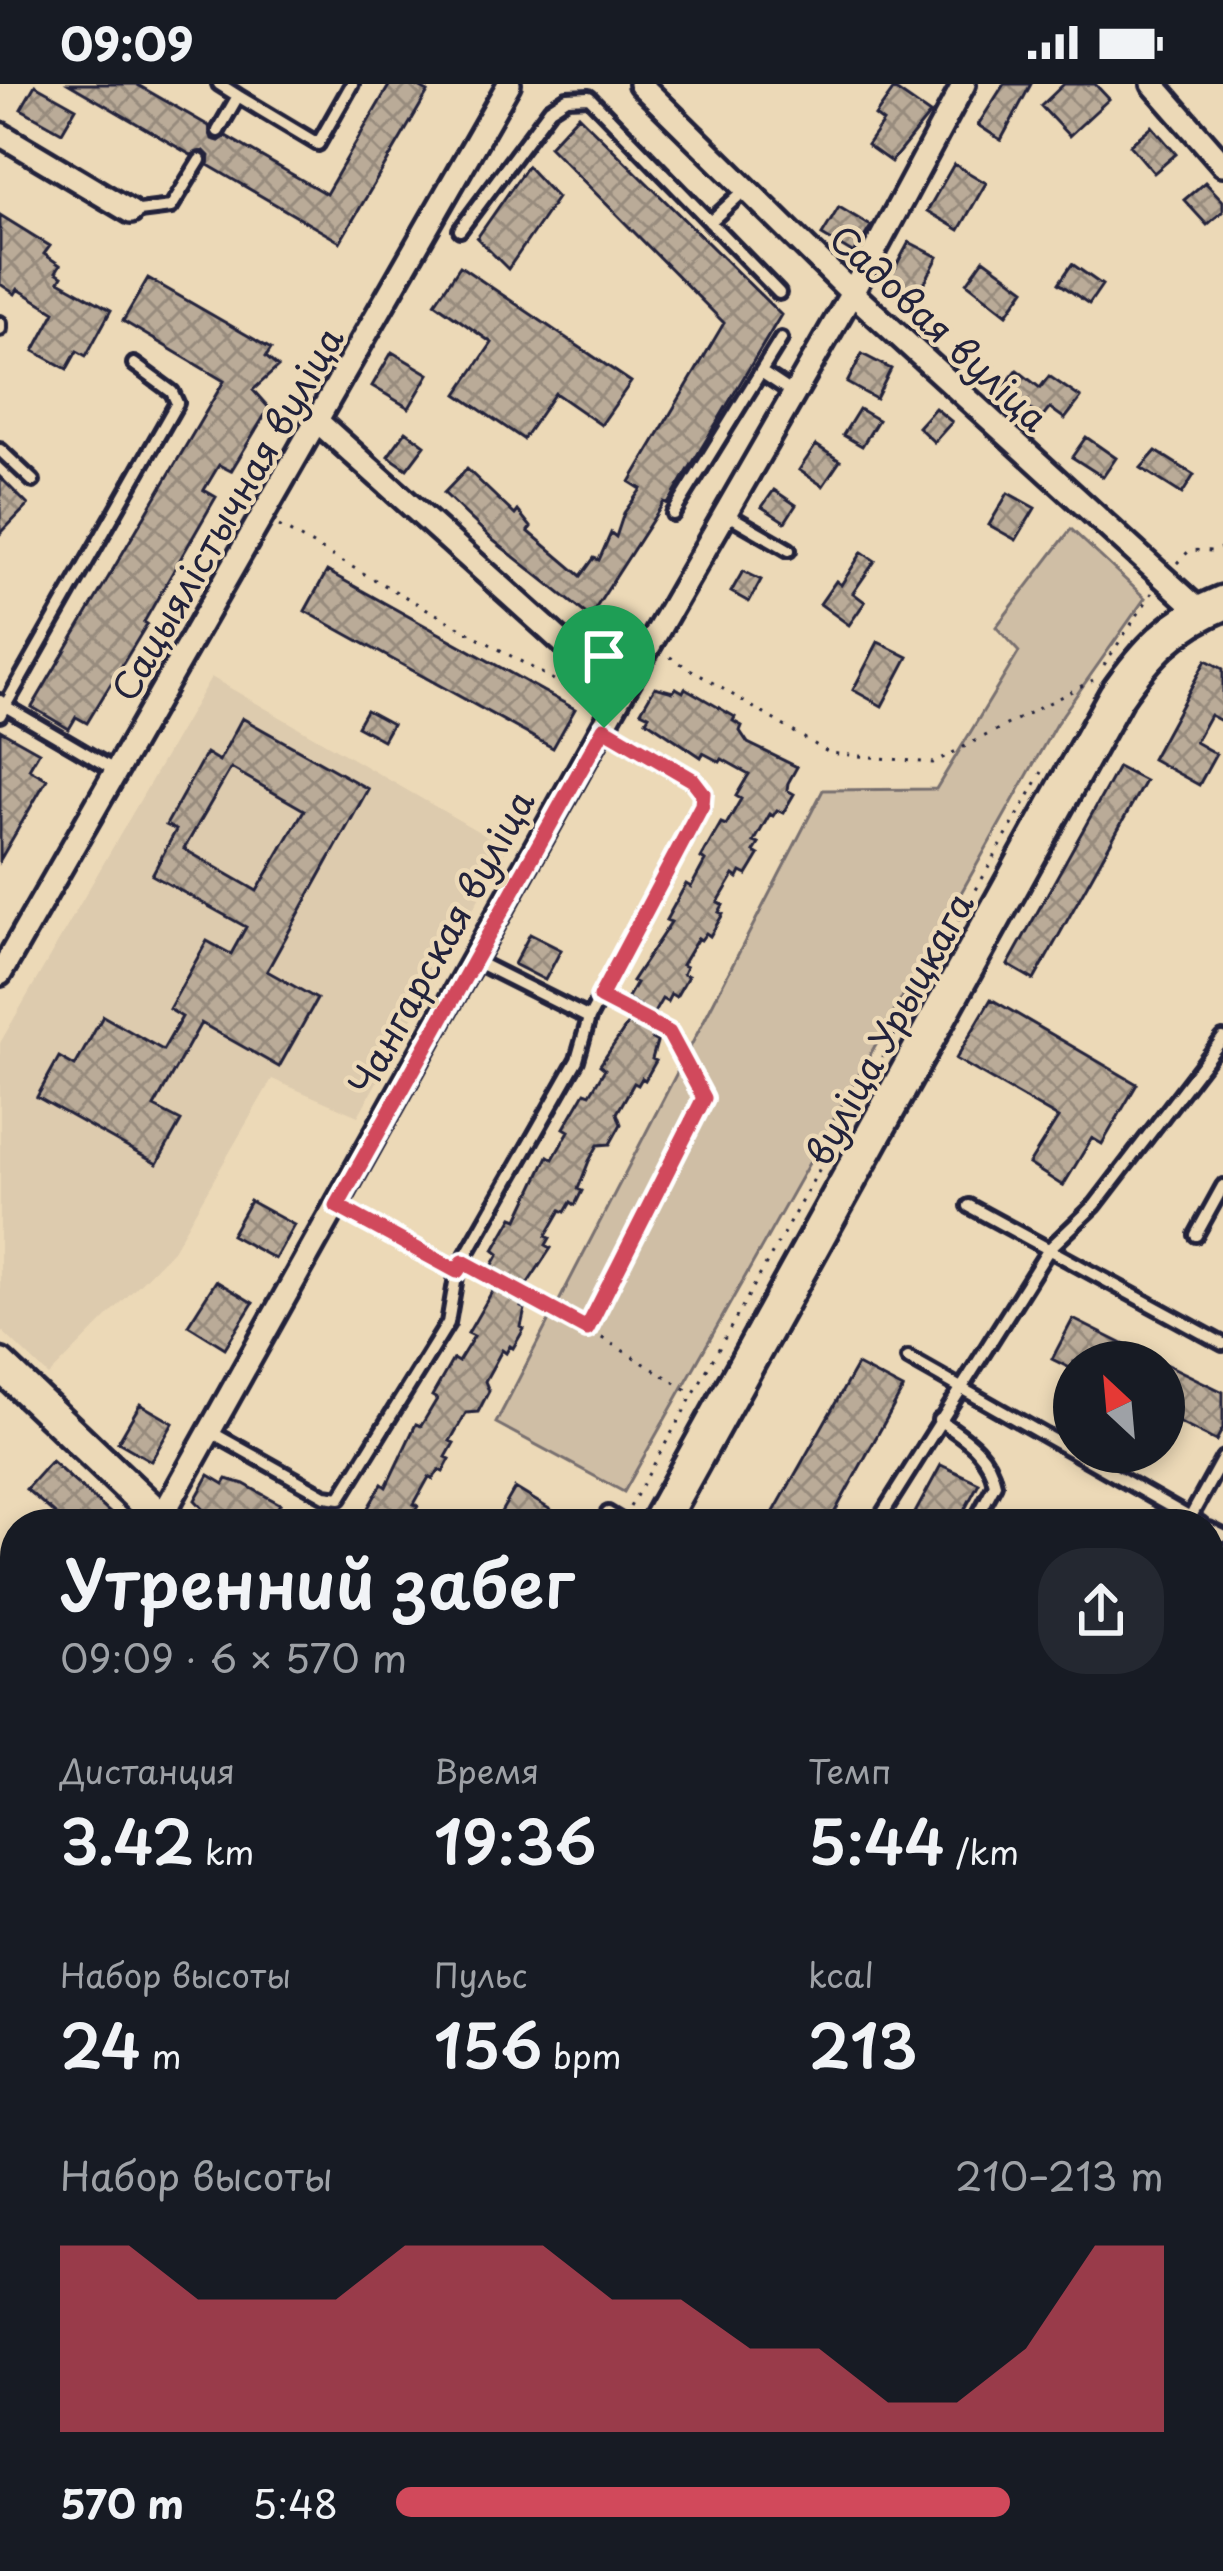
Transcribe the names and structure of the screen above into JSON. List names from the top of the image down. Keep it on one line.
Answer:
{"streets":{"main road":["вуліца Урыцкага"],"street":["Садовая вуліца","Сацыялістычная вуліца","Чангарская вуліца"]},"crossings":[["Садовая вуліца","Чангарская вуліца"],["Садовая вуліца","вуліца Урыцкага"]],"north":"top left","page":{"status":"09:09","heading":["Утренний забег","09:09 · 6 × 570 m"],"stats":[["Дистанция","3.42 km"],["Время","19:36"],["Темп","5:44 /km"],["Набор высоты","24 m"],["Пульс","156 bpm"],["kcal","213"]],"chart":["Набор высоты","210–213 m"],"list":[{"name":"570 m","note":"5:48"}]}}
